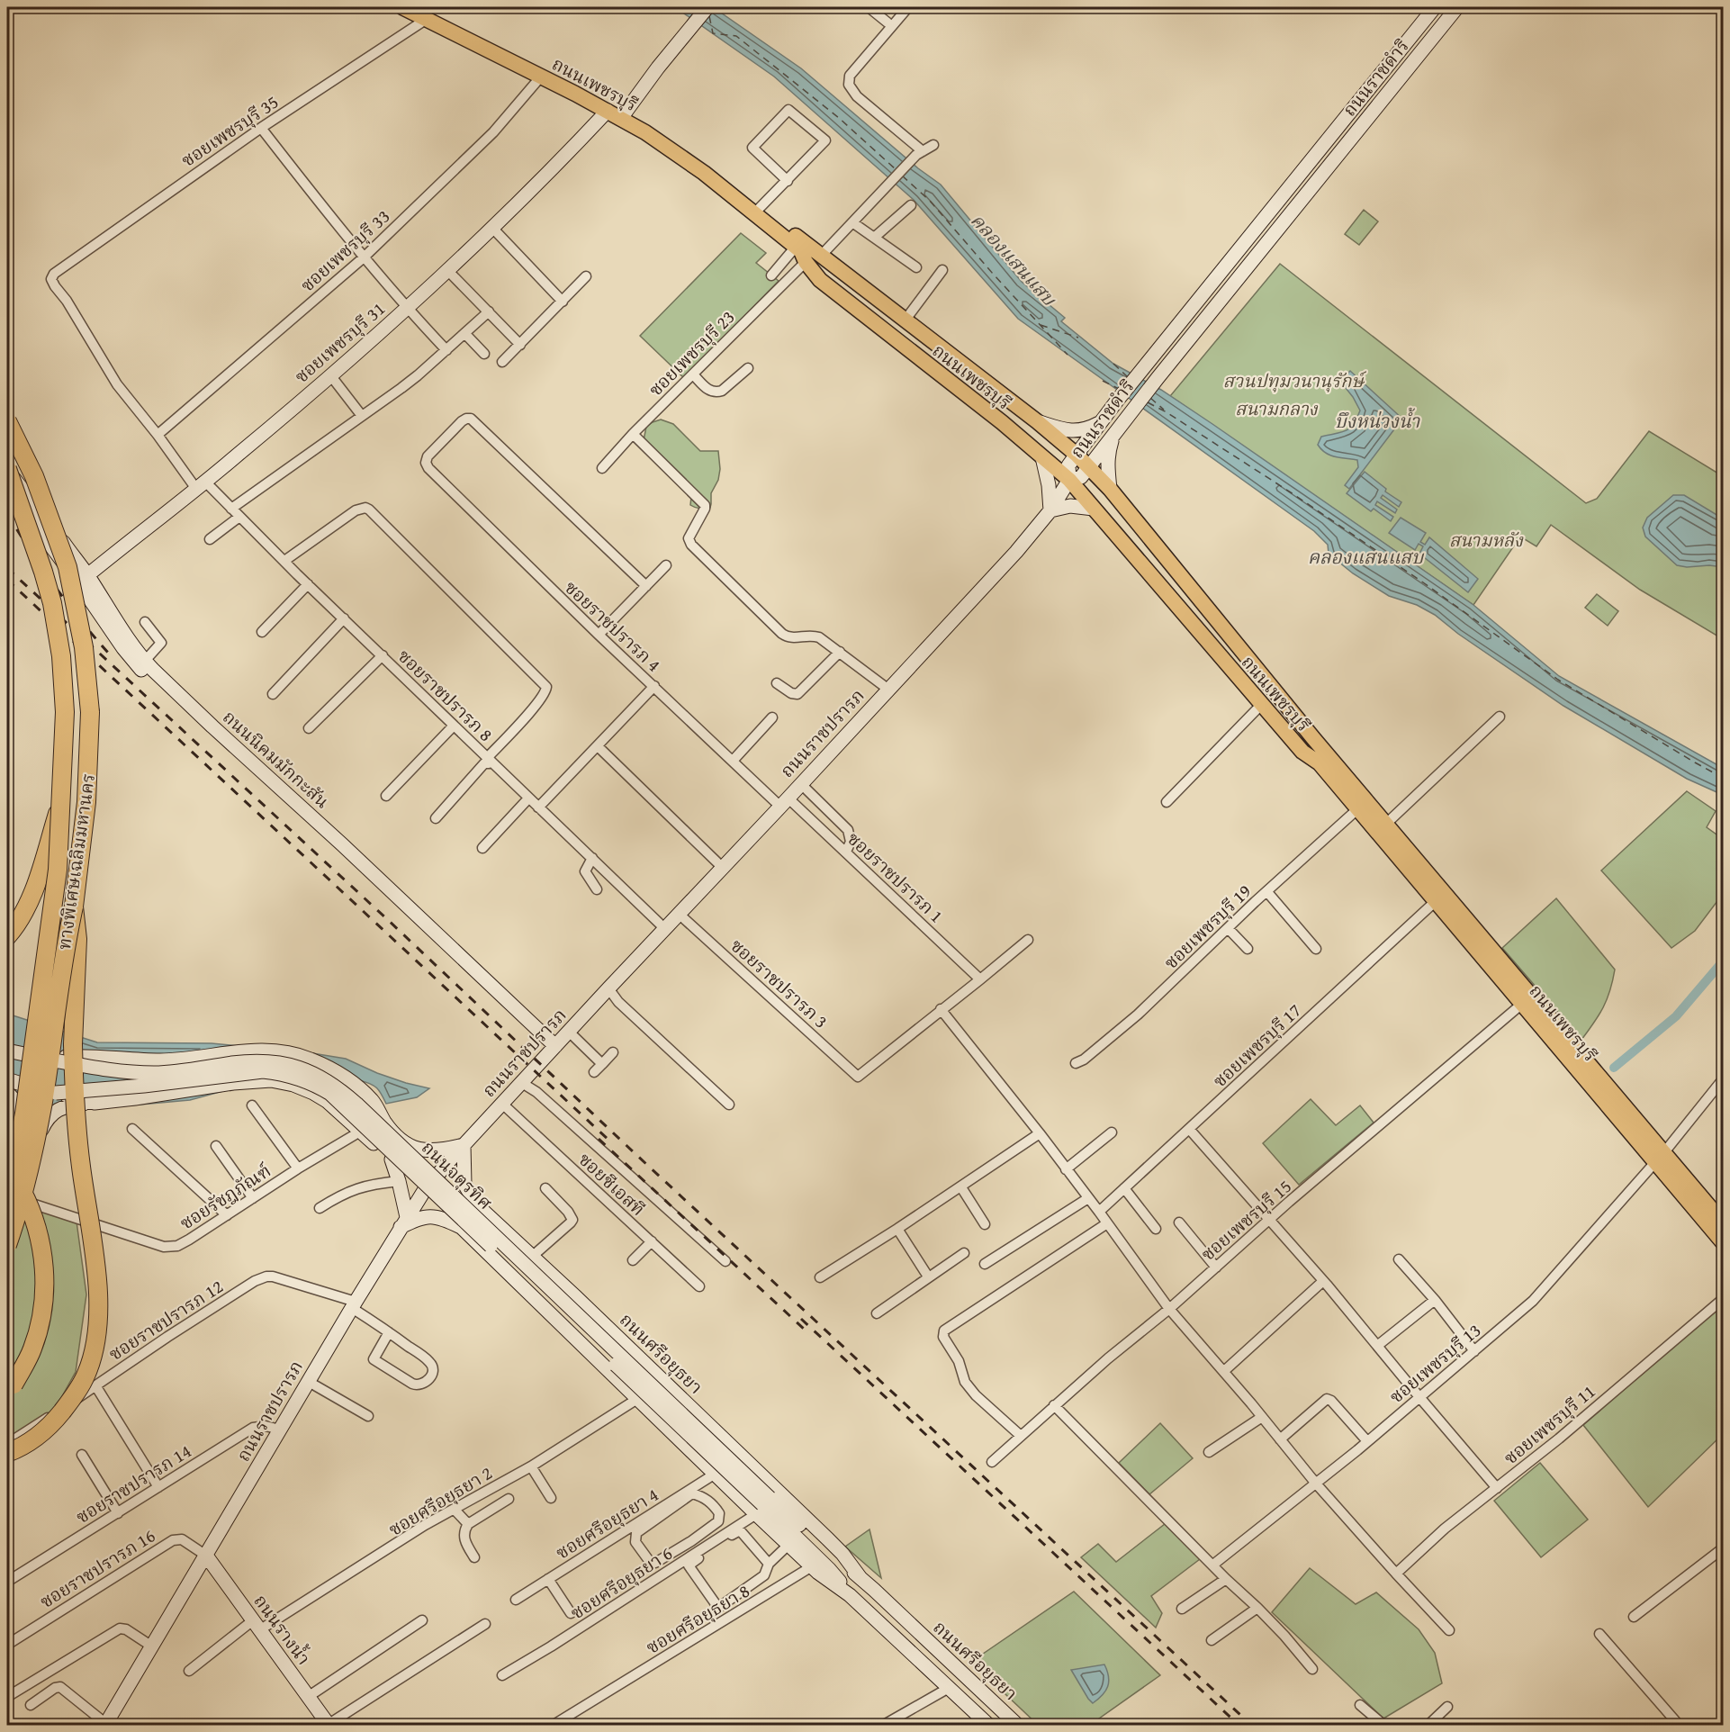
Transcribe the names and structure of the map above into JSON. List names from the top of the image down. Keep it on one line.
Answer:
{"streets":{"highway":["ทางพิเศษเฉลิมมหานคร"],"main road":["ถนนราชดำริ","ถนนเพชรบุรี","ซอยเพชรบุรี 31","ถนนราชปรารภ","ถนนนิคมมักกะสัน","ถนนจตุรทิศ","ถนนศรีอยุธยา","ถนนรางน้ำ"],"street":["ซอยเพชรบุรี 35","ซอยเพชรบุรี 33","ซอยเพชรบุรี 23","ซอยราชปรารภ 4","ซอยราชปรารภ 8","ซอยราชปรารภ 1","ซอยเพชรบุรี 19","ซอยราชปรารภ 3","ซอยเพชรบุรี 17","ซอยซีเอสที","ซอยรัชฎภัณฑ์","ซอยเพชรบุรี 15","ซอยราชปรารภ 12","ซอยเพชรบุรี 13","ซอยเพชรบุรี 11","ซอยราชปรารภ 14","ซอยศรีอยุธยา 2","ซอยศรีอยุธยา 4","ซอยราชปรารภ 16","ซอยศรีอยุธยา 6","ซอยศรีอยุธยา 8"]},"crossings":[["ถนนราชดำริ","ถนนเพชรบุรี"],["ถนนราชดำริ","ถนนราชปรารภ"],["ถนนเพชรบุรี","ซอยเพชรบุรี 35"],["ถนนเพชรบุรี","ซอยเพชรบุรี 33"],["ถนนเพชรบุรี","ซอยเพชรบุรี 31"],["ถนนเพชรบุรี","ซอยเพชรบุรี 23"],["ถนนเพชรบุรี","ถนนราชปรารภ"],["ถนนเพชรบุรี","ซอยเพชรบุรี 19"],["ถนนเพชรบุรี","ซอยเพชรบุรี 17"],["ถนนเพชรบุรี","ซอยเพชรบุรี 15"],["ถนนเพชรบุรี","ซอยเพชรบุรี 13"],["ซอยเพชรบุรี 35","ซอยราชปรารภ 8"],["ซอยเพชรบุรี 33","ซอยราชปรารภ 8"],["ซอยเพชรบุรี 31","ซอยราชปรารภ 8"],["ซอยเพชรบุรี 31","ถนนนิคมมักกะสัน"],["ซอยราชปรารภ 4","ถนนราชปรารภ"],["ซอยราชปรารภ 4","ซอยราชปรารภ 1"],["ซอยราชปรารภ 8","ถนนราชปรารภ"],["ถนนราชปรารภ","ถนนนิคมมักกะสัน"],["ถนนราชปรารภ","ซอยราชปรารภ 1"],["ถนนราชปรารภ","ซอยราชปรารภ 3"],["ถนนราชปรารภ","ถนนจตุรทิศ"],["ถนนราชปรารภ","ซอยซีเอสที"],["ถนนราชปรารภ","ซอยราชปรารภ 12"],["ถนนราชปรารภ","ถนนศรีอยุธยา"],["ถนนราชปรารภ","ซอยราชปรารภ 14"],["ถนนราชปรารภ","ซอยราชปรารภ 16"],["ถนนราชปรารภ","ถนนรางน้ำ"],["ถนนนิคมมักกะสัน","ทางพิเศษเฉลิมมหานคร"],["ถนนจตุรทิศ","ซอยรัชฎภัณฑ์"],["ถนนจตุรทิศ","ถนนศรีอยุธยา"],["ถนนจตุรทิศ","ซอยศรีอยุธยา 6"],["ถนนศรีอยุธยา","ซอยศรีอยุธยา 2"],["ถนนศรีอยุธยา","ซอยศรีอยุธยา 4"],["ถนนศรีอยุธยา","ซอยศรีอยุธยา 6"],["ถนนศรีอยุธยา","ซอยศรีอยุธยา 8"],["ซอยศรีอยุธยา 2","ถนนรางน้ำ"],["ซอยราชปรารภ 16","ถนนรางน้ำ"]],"water":["คลองแสนแสบ","บึงหน่วงน้ำ"],"parks":["สวนปทุมวนานุรักษ์","สนามกลาง","สนามหลัง"]}
